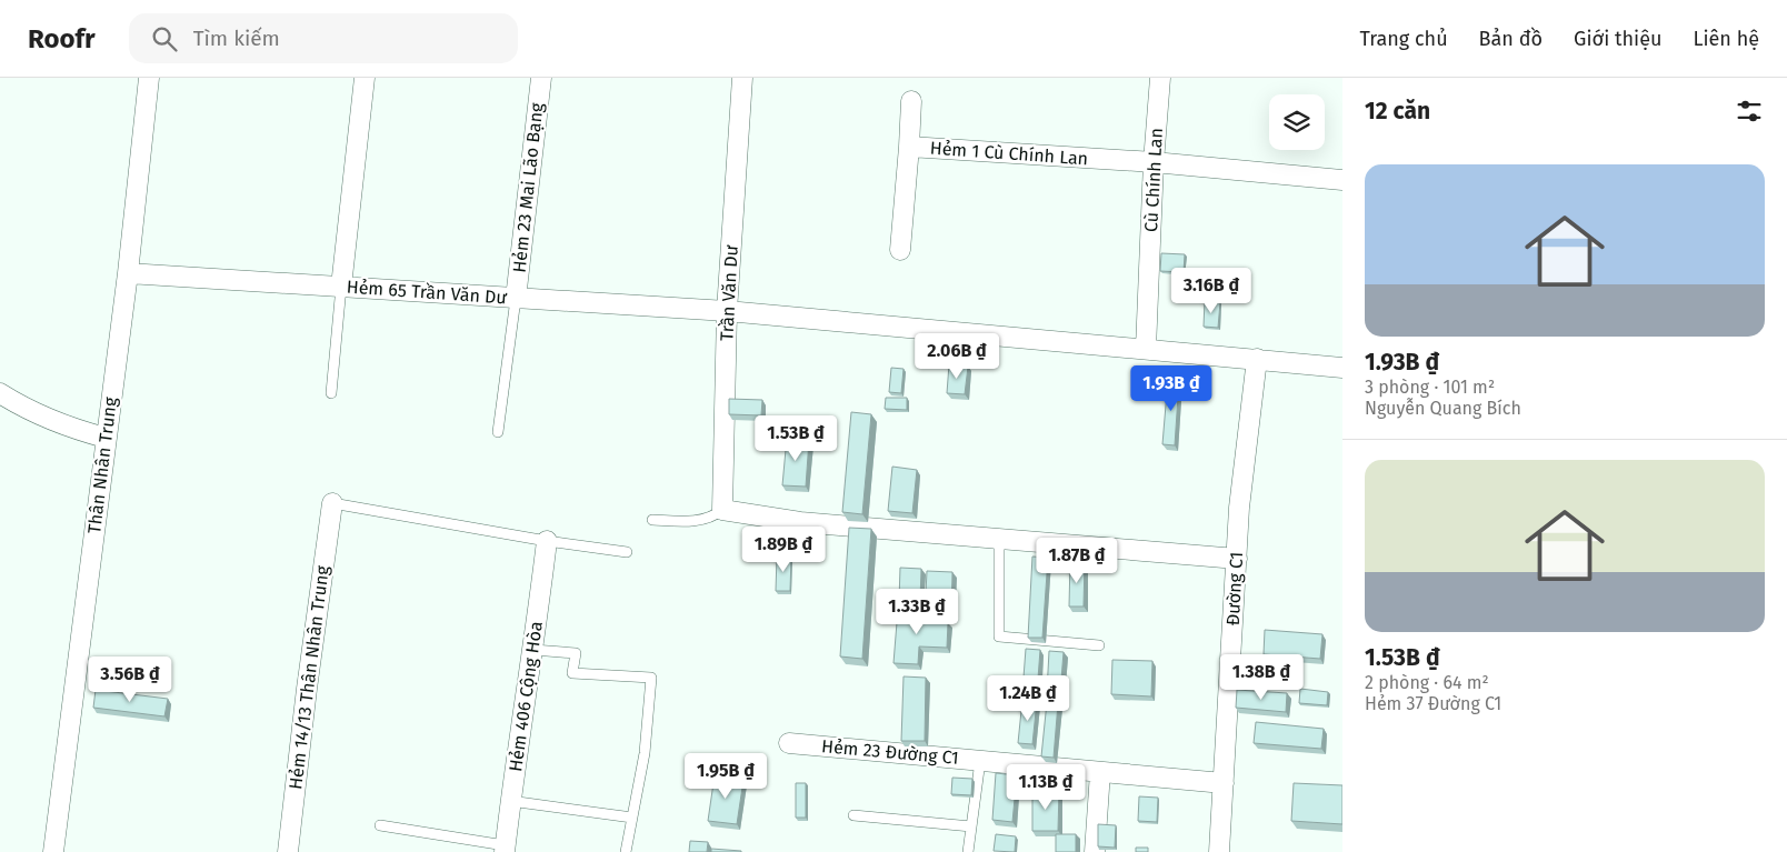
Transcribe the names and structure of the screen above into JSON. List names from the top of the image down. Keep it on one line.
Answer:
{"streets":{"street":["Hẻm 1 Cù Chính Lan","Cù Chính Lan","Hẻm 23 Mai Lão Bạng","Hẻm 65 Trần Văn Dư","Trần Văn Dư","Thân Nhân Trung","Đường C1","Hẻm 14/13 Thân Nhân Trung","Hẻm 406 Cộng Hòa","Hẻm 23 Đường C1"]},"crossings":[["Hẻm 1 Cù Chính Lan","Cù Chính Lan"],["Cù Chính Lan","Hẻm 65 Trần Văn Dư"],["Hẻm 23 Mai Lão Bạng","Hẻm 65 Trần Văn Dư"],["Hẻm 65 Trần Văn Dư","Trần Văn Dư"],["Hẻm 65 Trần Văn Dư","Thân Nhân Trung"],["Hẻm 65 Trần Văn Dư","Đường C1"],["Đường C1","Hẻm 23 Đường C1"]],"page":{"header":"Roofr","search":"Tìm kiếm","nav":["Trang chủ","Bản đồ","Giới thiệu","Liên hệ"],"heading":"12 căn","list":[{"name":"1.93B ₫","note":"3 phòng · 101 m² · Nguyễn Quang Bích"},{"name":"1.53B ₫","note":"2 phòng · 64 m² · Hẻm 37 Đường C1"}],"price":["3.16B ₫","2.06B ₫","1.93B ₫","1.53B ₫","1.89B ₫","1.87B ₫","1.33B ₫","1.38B ₫","3.56B ₫","1.24B ₫","1.95B ₫","1.13B ₫"]}}
